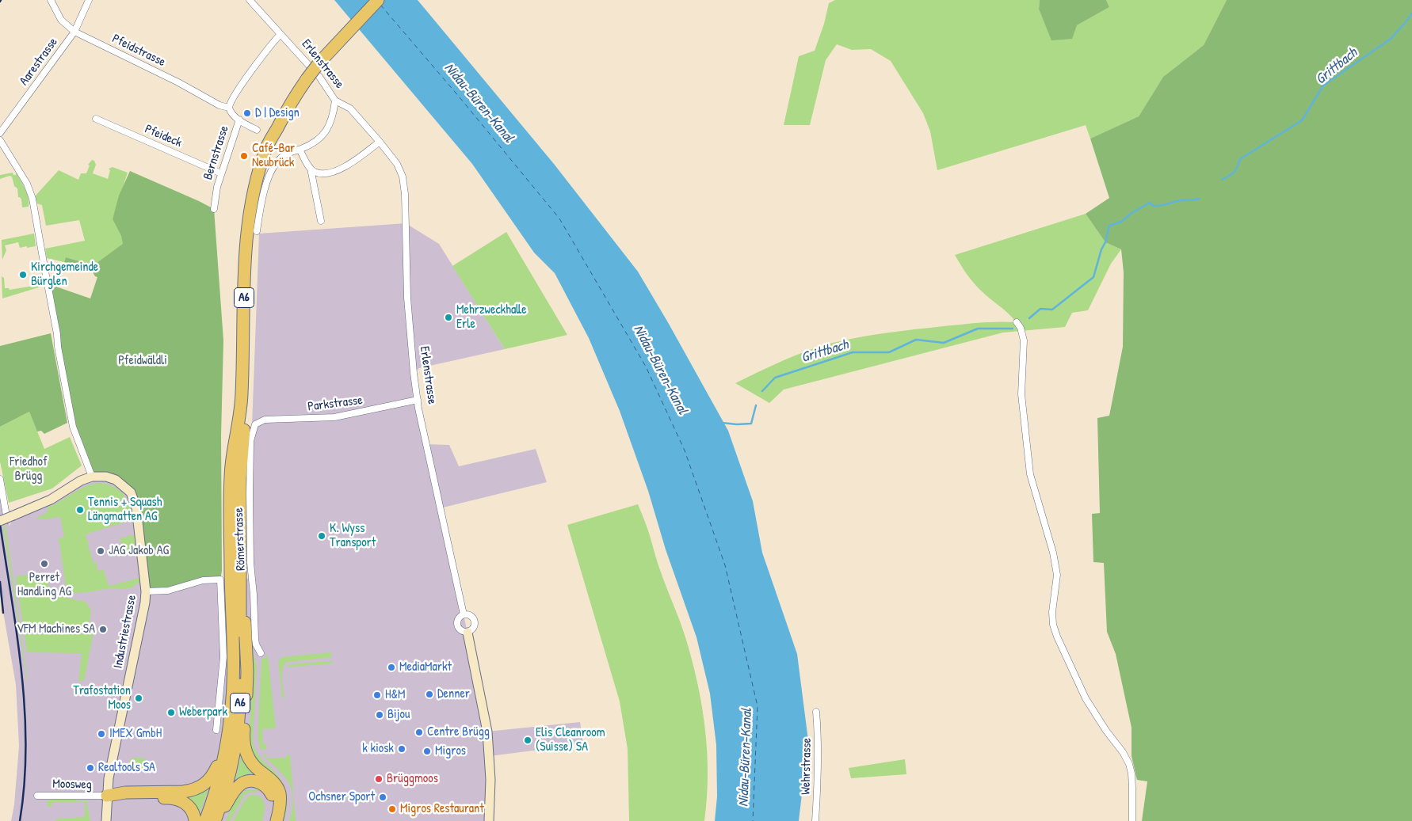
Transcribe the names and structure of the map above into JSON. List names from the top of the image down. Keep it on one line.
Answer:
{"streets":{"highway":["A6"],"main road":["Industriestrasse"],"street":["Pfeidstrasse","Aarestrasse","Erlenstrasse","Pfeideck","Bernstrasse","Parkstrasse","Römerstrasse","Wehrstrasse","Moosweg"]},"crossings":[["Pfeidstrasse","Aarestrasse"],["Pfeidstrasse","Bernstrasse"],["Erlenstrasse","Parkstrasse"],["Pfeideck","Bernstrasse"],["Parkstrasse","Römerstrasse"],["Industriestrasse","Moosweg"]],"water":["Grittbach","Nidau-Büren-Kanal"],"parks":["Pfeidwäldli","Friedhof Brügg"],"places":["D | Design","Café-Bar Neubrück","Kirchgemeinde Bürglen","Mehrzweckhalle Erle","Tennis + Squash Längmatten AG","K. Wyss Transport","JAG Jakob AG","Perret Handling AG","VFM Machines SA","MediaMarkt","Denner","H&M","Trafostation Moos","Weberpark","Bijou","Centre Brügg","IMEX GmbH","Elis Cleanroom (Suisse) SA","k kiosk","Migros","Realtools SA","Brüggmoos","Ochsner Sport","Migros Restaurant"]}
